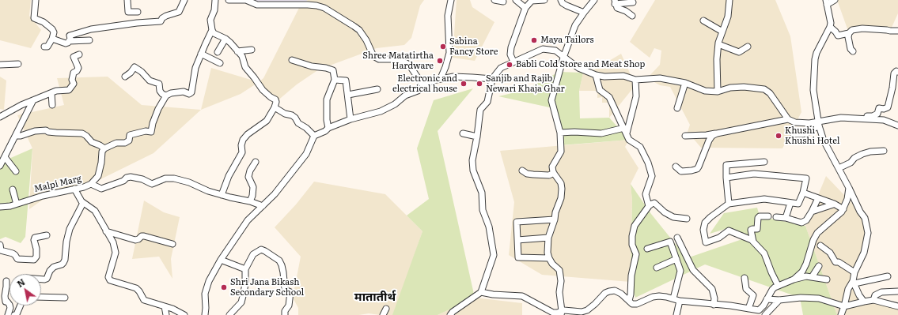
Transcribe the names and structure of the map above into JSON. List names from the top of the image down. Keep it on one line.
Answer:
{"streets":{"street":["Malpi Marg"]},"districts":["मातातीर्थ"],"places":["Maya Tailors","Sabina Fancy Store","Shree Matatirtha Hardware","Babli Cold Store and Meat Shop","Electronic and electrical house","Sanjib and Rajib Newari Khaja Ghar","Khushi Khushi Hotel","Shri Jana Bikash Secondary School"],"north":"top left"}
